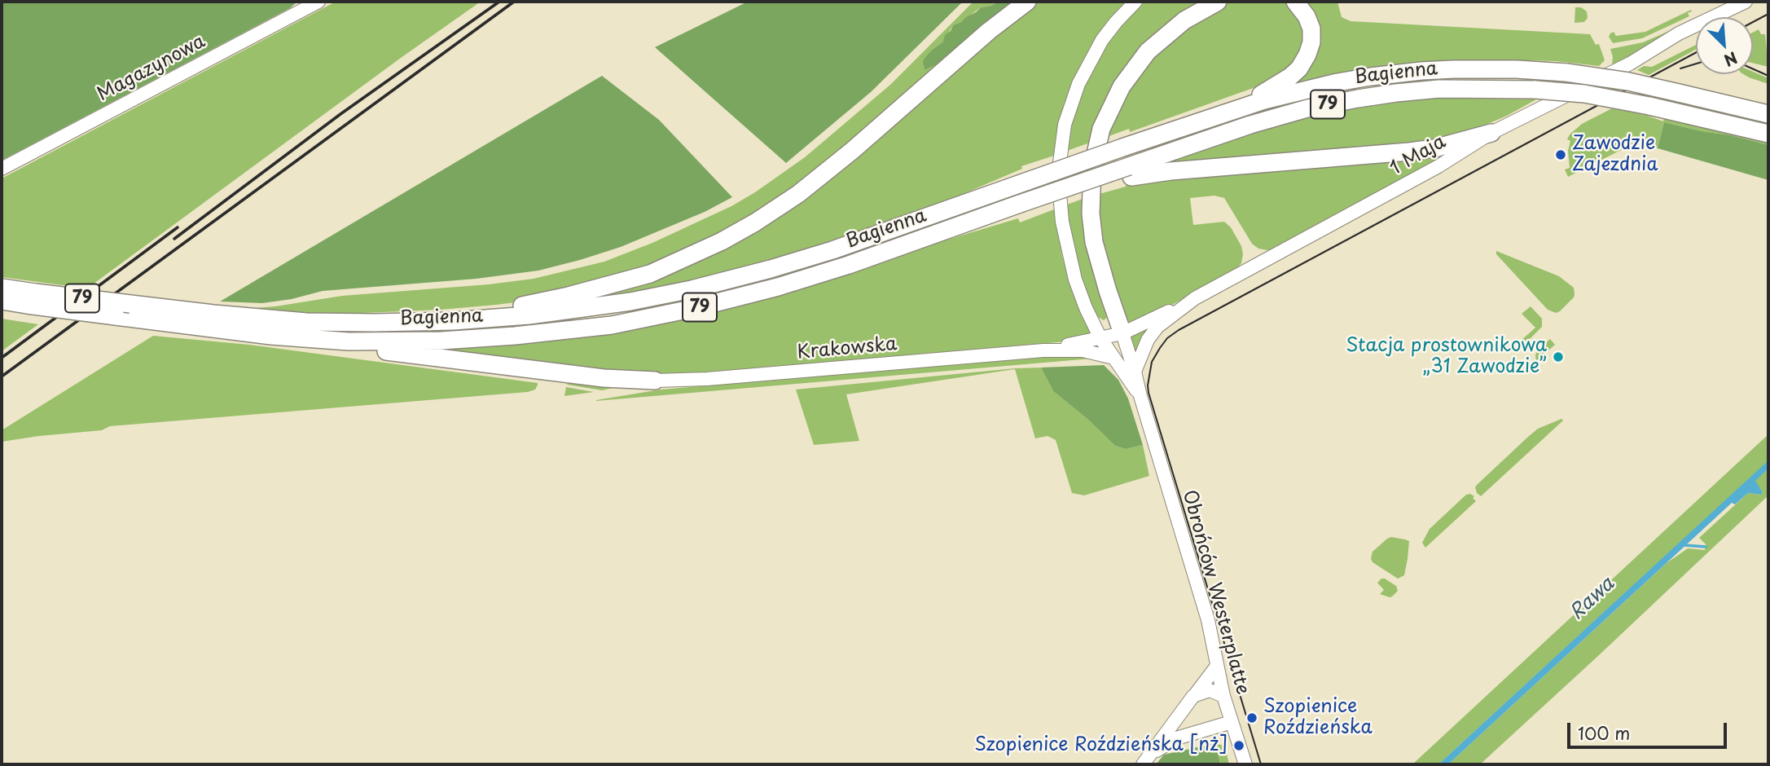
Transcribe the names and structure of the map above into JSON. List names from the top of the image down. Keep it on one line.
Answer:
{"streets":{"main road":["Bagienna","79"],"street":["Magazynowa","1 Maja","Krakowska","Obrońców Westerplatte"]},"crossings":[["Bagienna","Obrońców Westerplatte"],["1 Maja","Krakowska"],["1 Maja","Obrońców Westerplatte"],["Krakowska","Obrońców Westerplatte"]],"water":["Rawa"],"places":["Zawodzie Zajezdnia","Stacja prostownikowa „31 Zawodzie”","Szopienice Roździeńska","Szopienice Roździeńska [nż]"],"scale_bar":"100 m","north":"bottom right"}
